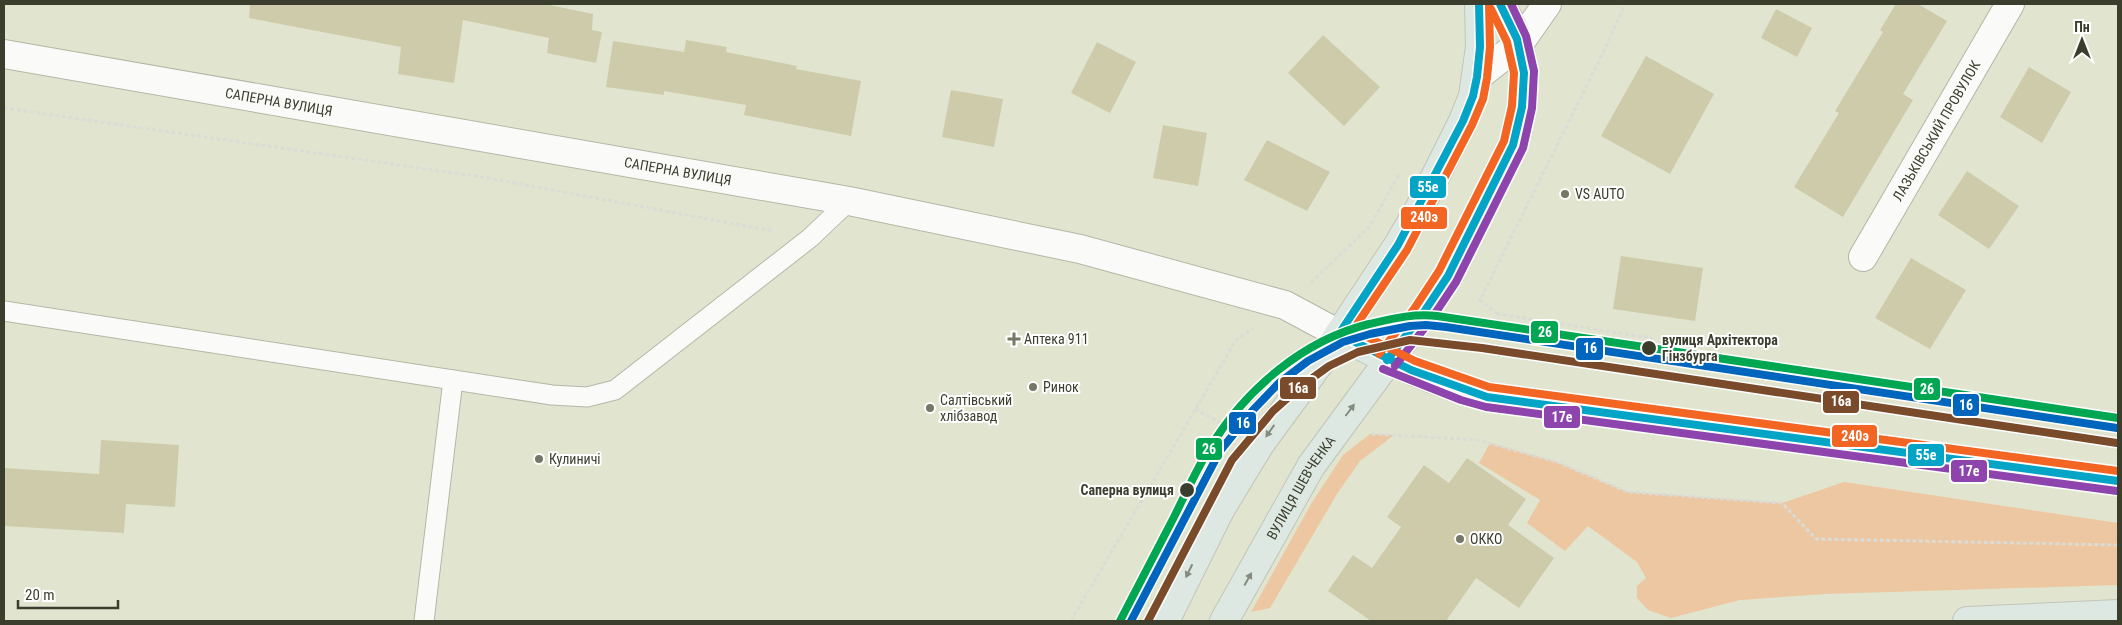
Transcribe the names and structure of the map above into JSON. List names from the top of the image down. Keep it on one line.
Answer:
{"streets":{"main road":["ВУЛИЦЯ ШЕВЧЕНКА"],"street":["САПЕРНА ВУЛИЦЯ","ЛАЗЬКІВСЬКИЙ ПРОВУЛОК"]},"places":{"other":["VS AUTO","вулиця Архітектора Гінзбурга","Ринок","Салтівський хлібзавод","Кулиничі","Саперна вулиця","ОККО"],"health":["Аптека 911"]},"lines":["transit line 55е","transit line 17е","transit line 240э","transit line 26","transit line 16","transit line 16a"],"scale_bar":"20 m","north":"top"}
